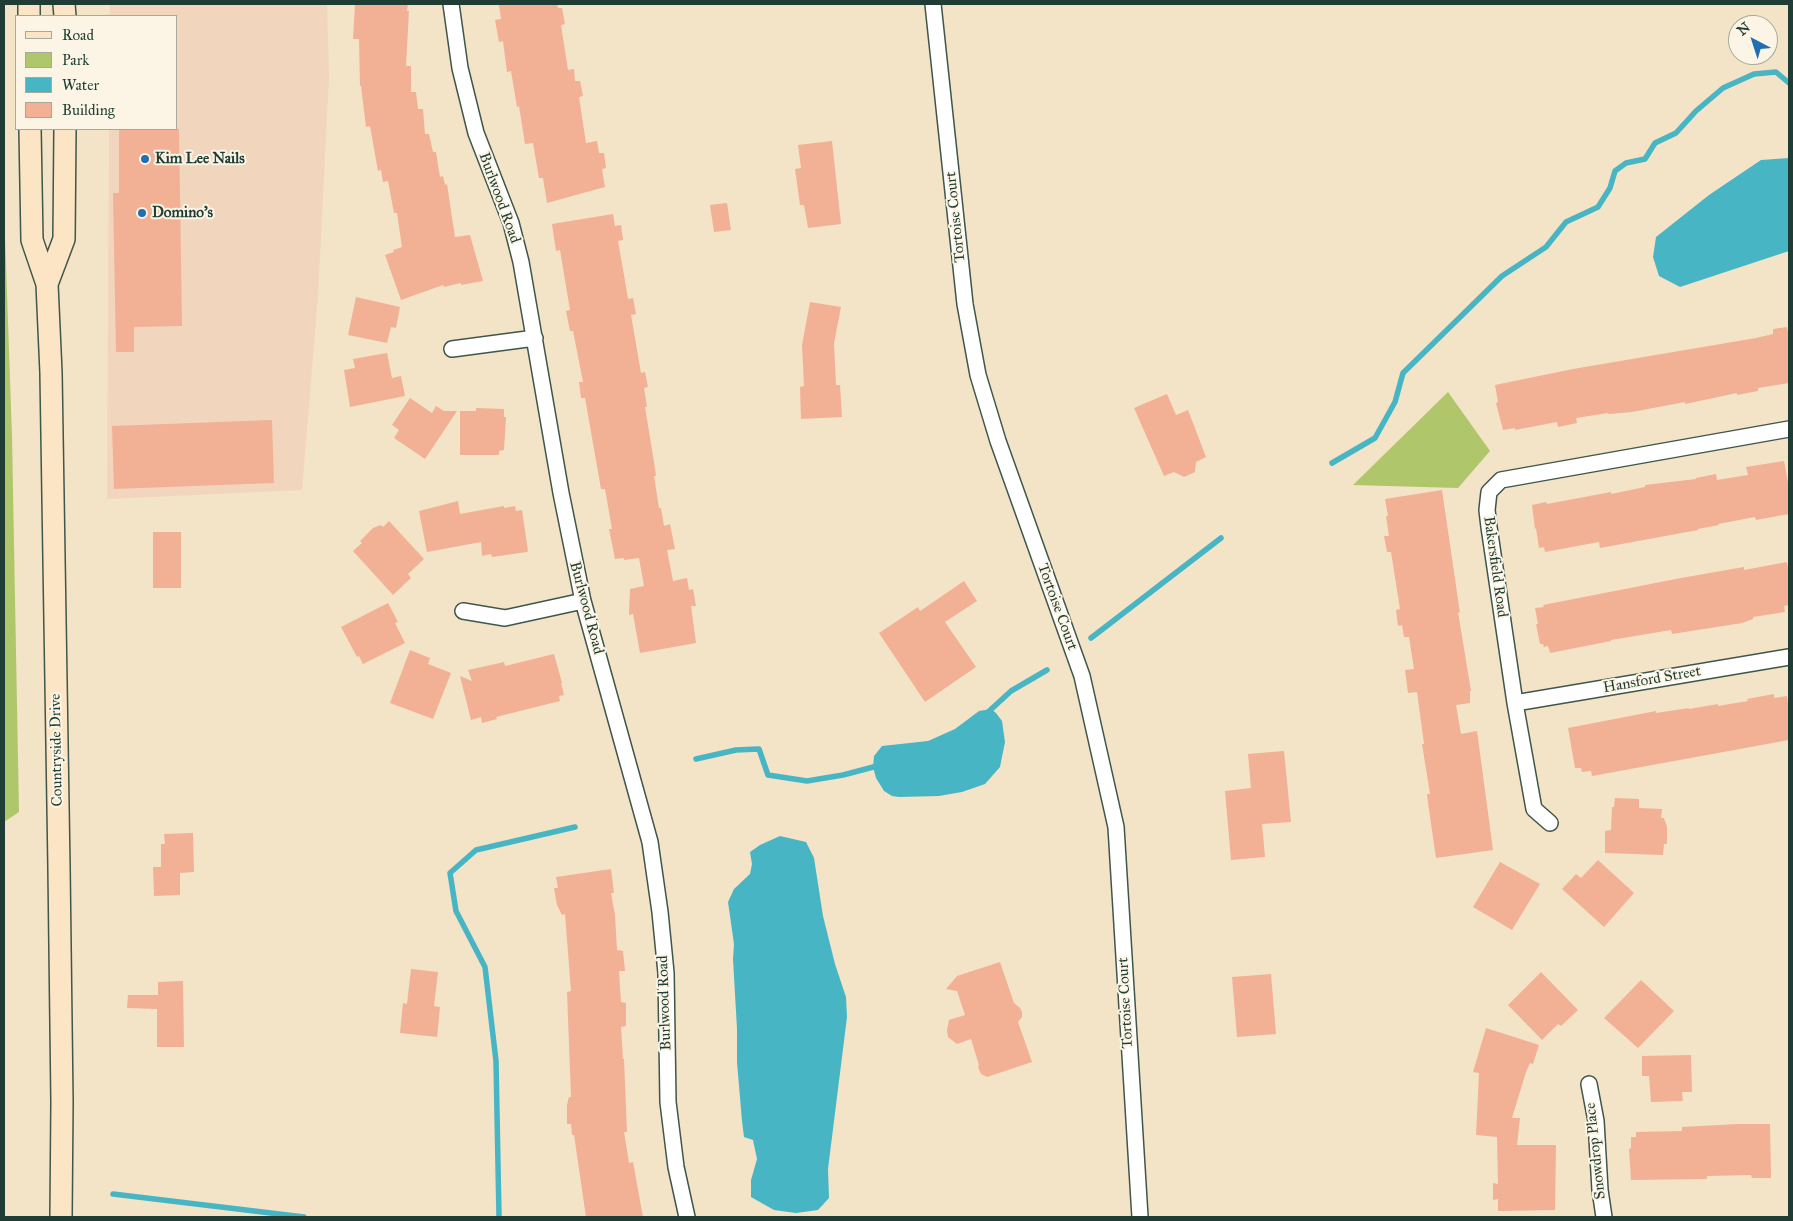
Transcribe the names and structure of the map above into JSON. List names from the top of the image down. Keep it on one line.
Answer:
{"streets":{"main road":["Countryside Drive"],"street":["Burlwood Road","Tortoise Court","Bakersfield Road","Hansford Street","Snowdrop Place"]},"crossings":[["Bakersfield Road","Hansford Street"]],"places":["Kim Lee Nails","Domino's"],"legend":["Road","Park","Water","Building"],"north":"top left"}
